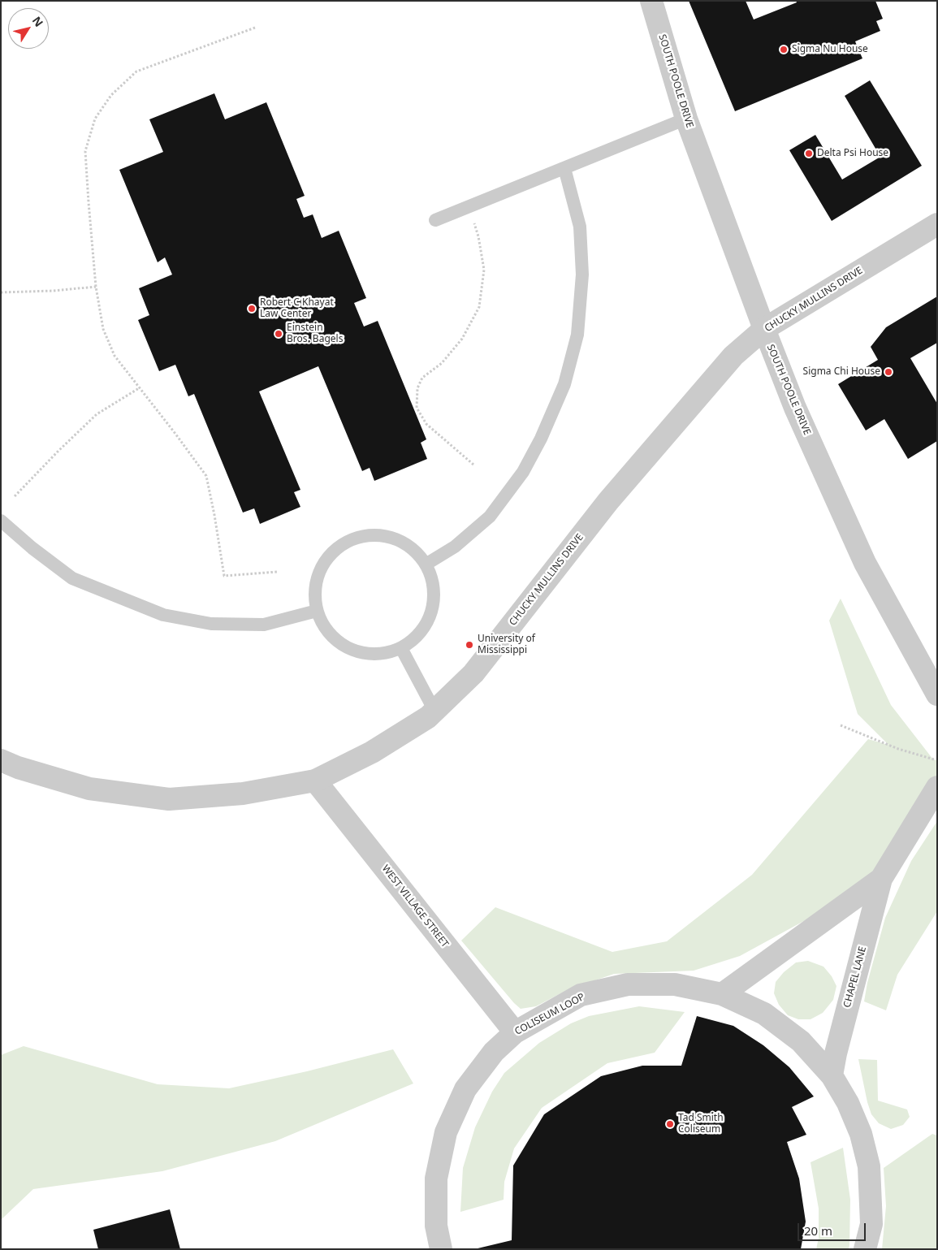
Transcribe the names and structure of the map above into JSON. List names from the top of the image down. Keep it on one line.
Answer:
{"streets":{"street":["SOUTH POOLE DRIVE","CHUCKY MULLINS DRIVE","WEST VILLAGE STREET","CHAPEL LANE","COLISEUM LOOP"]},"crossings":[["SOUTH POOLE DRIVE","CHUCKY MULLINS DRIVE"],["CHUCKY MULLINS DRIVE","WEST VILLAGE STREET"],["WEST VILLAGE STREET","COLISEUM LOOP"],["CHAPEL LANE","COLISEUM LOOP"]],"places":["Sigma Nu House","Delta Psi House","Robert C Khayat Law Center","Einstein Bros. Bagels","Sigma Chi House","University of Mississippi","Tad Smith Coliseum"],"scale_bar":"20 m","north":"top right"}
